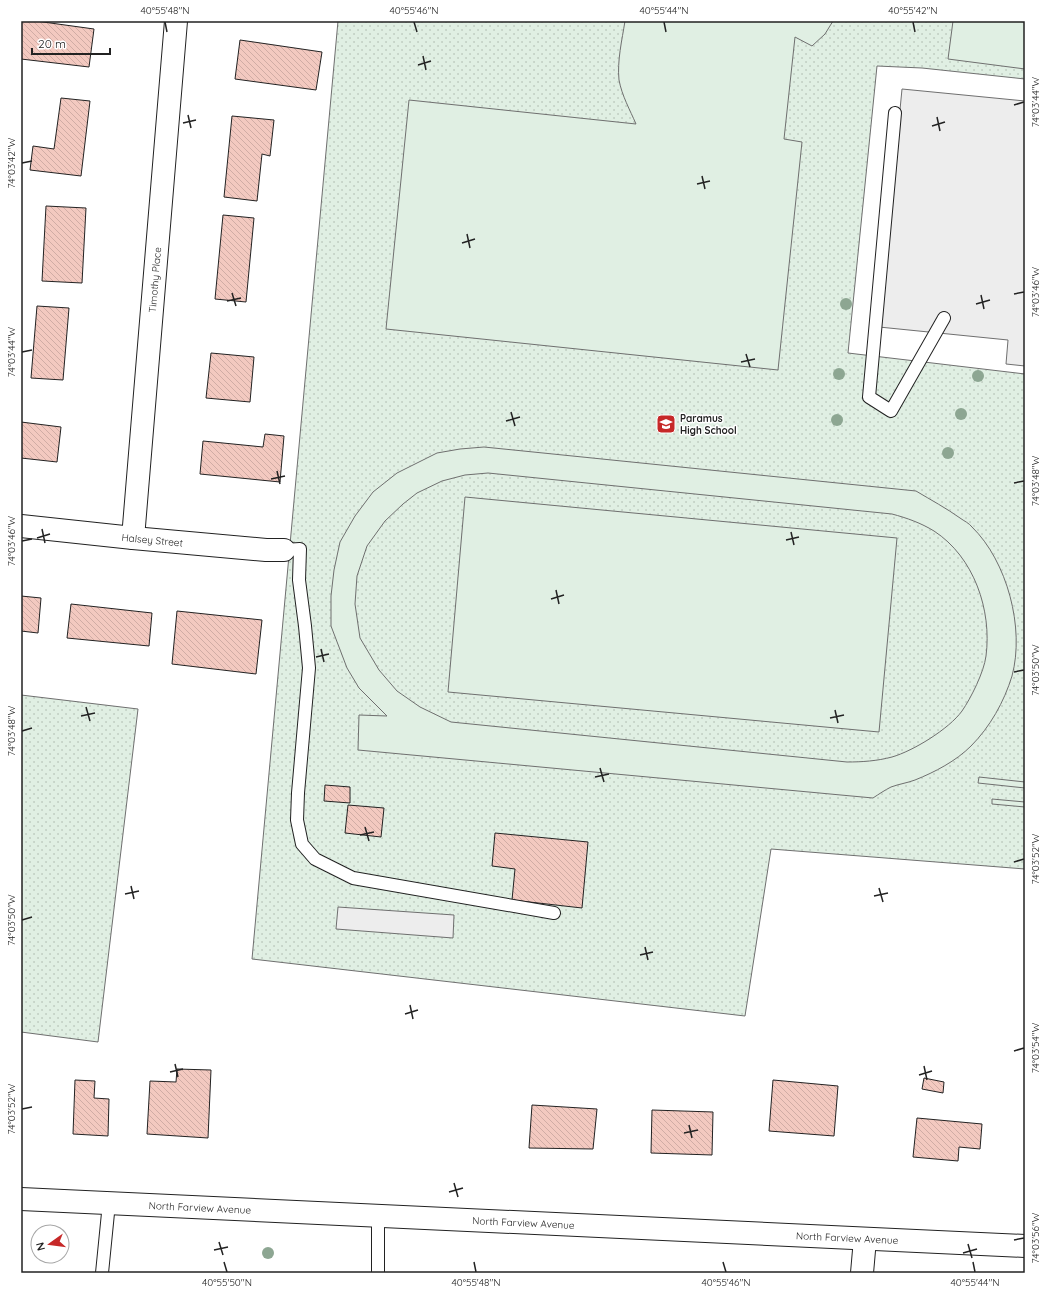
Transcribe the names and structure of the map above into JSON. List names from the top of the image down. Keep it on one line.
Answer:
{"streets":{"street":["Timothy Place","Halsey Street","North Farview Avenue"]},"crossings":[["Timothy Place","Halsey Street"]],"places":{"school or university":["Paramus High School"]},"scale_bar":"20 m","north":"left","coordinates":["40°55'48\"N","40°55'46\"N","40°55'44\"N","40°55'42\"N","74°03'44\"W","74°03'42\"W","74°03'46\"W","74°03'48\"W","74°03'50\"W","74°03'52\"W","74°03'54\"W","74°03'56\"W","40°55'50\"N"]}
